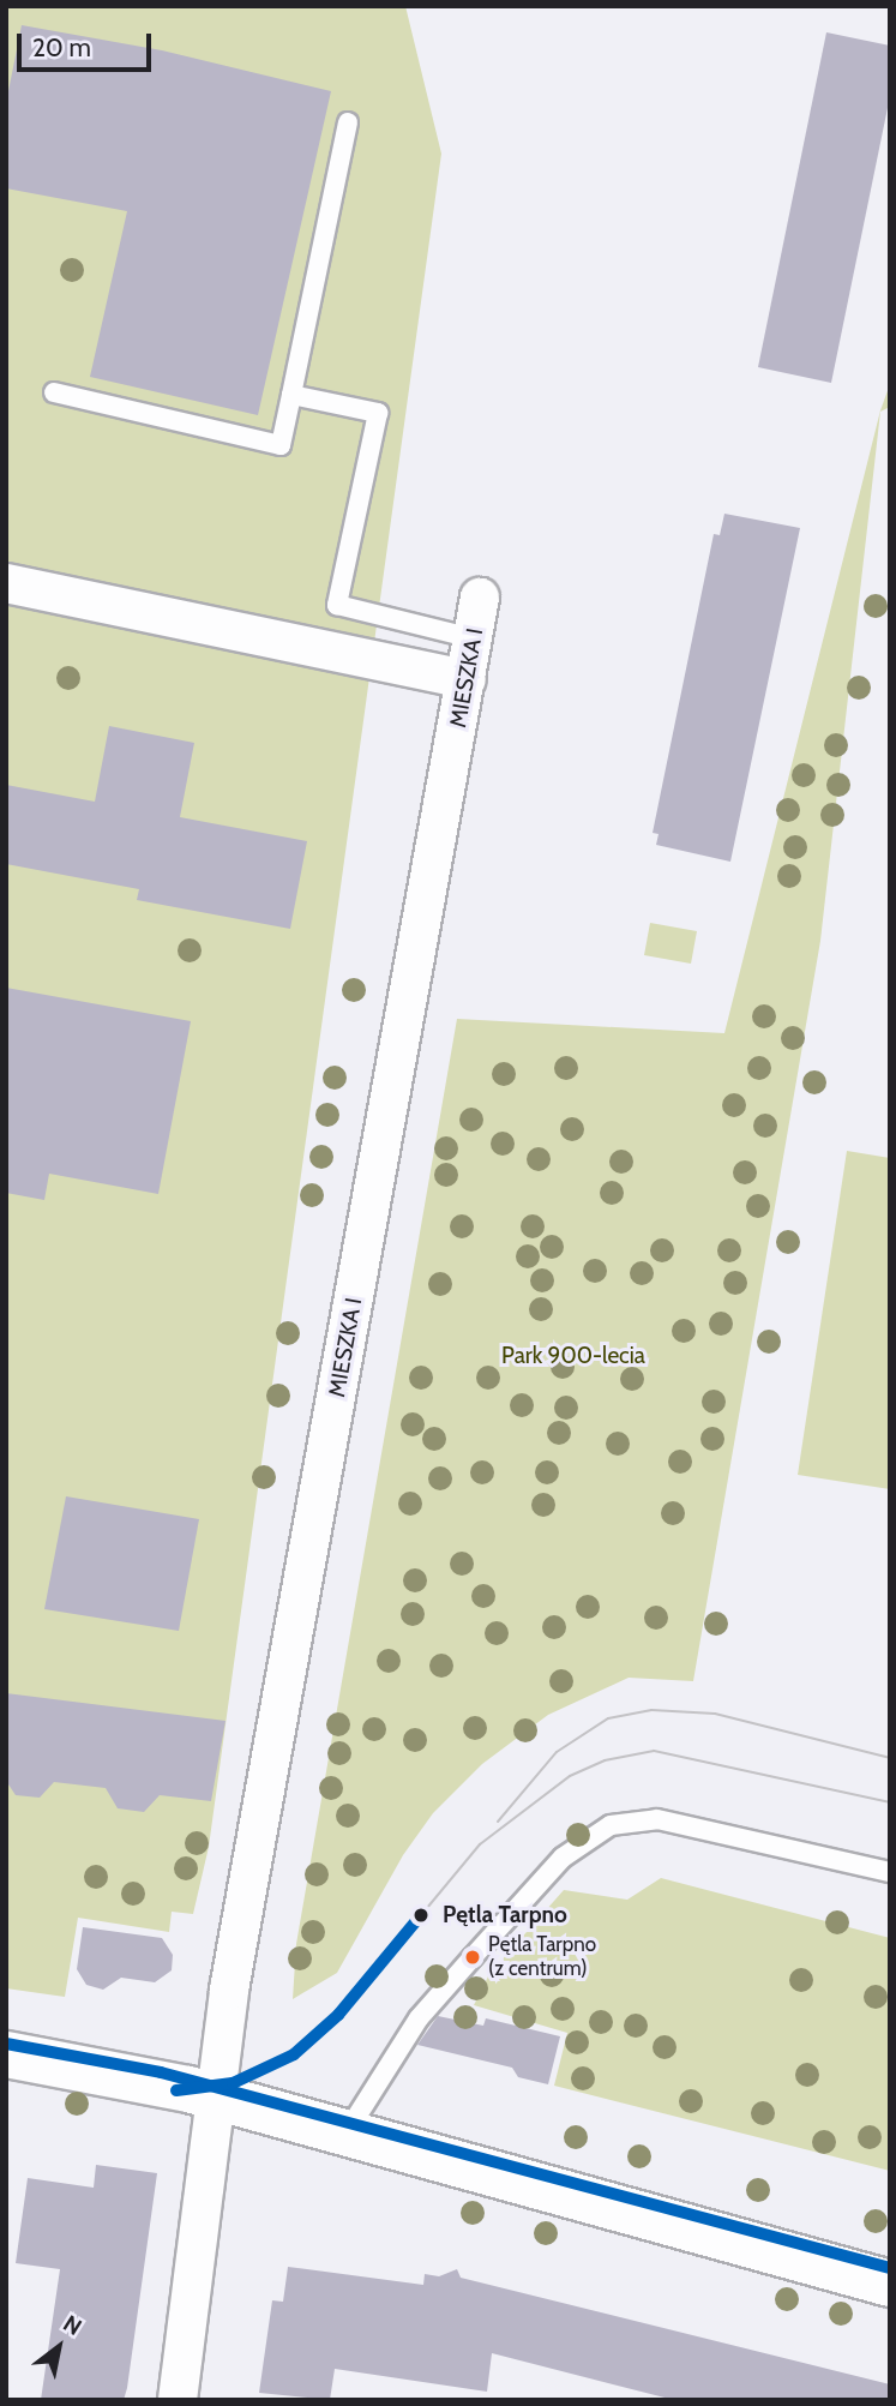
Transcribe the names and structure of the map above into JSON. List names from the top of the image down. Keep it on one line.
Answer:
{"streets":{"street":["MIESZKA I"]},"parks":["Park 900-lecia"],"places":["Pętla Tarpno","Pętla Tarpno (z centrum)"],"scale_bar":"20 m","north":"top right"}
